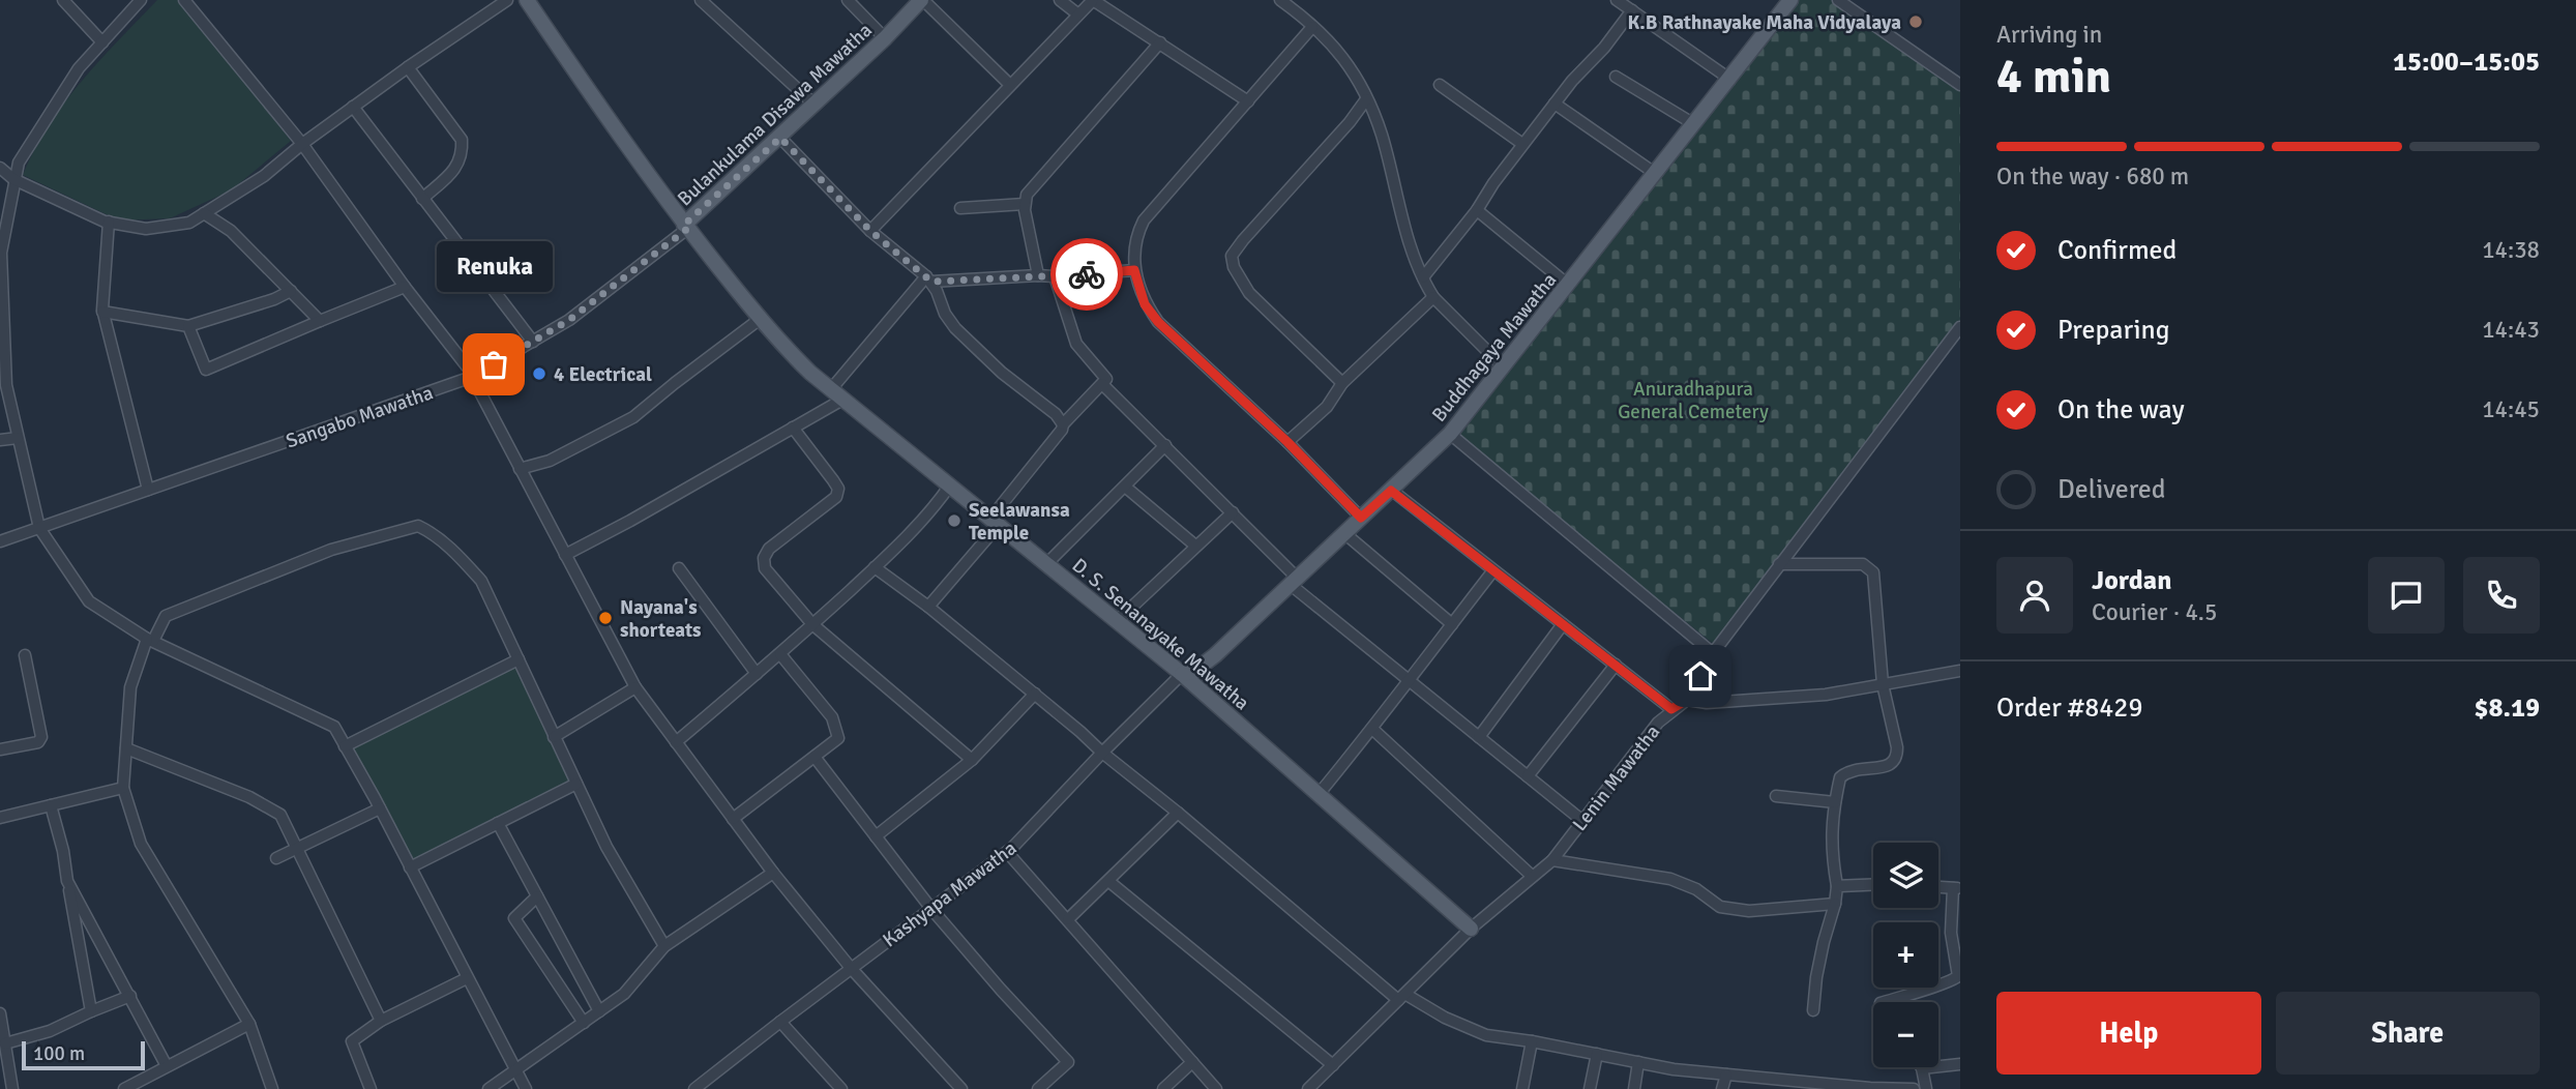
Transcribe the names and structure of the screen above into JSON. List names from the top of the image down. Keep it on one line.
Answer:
{"streets":{"main road":["Bulankulama Disawa Mawatha","Buddhagaya Mawatha","D. S. Senanayake Mawatha"],"street":["Sangabo Mawatha","Lenin Mawatha","Kashyapa Mawatha"]},"crossings":[["Bulankulama Disawa Mawatha","Sangabo Mawatha"],["Bulankulama Disawa Mawatha","D. S. Senanayake Mawatha"],["Buddhagaya Mawatha","D. S. Senanayake Mawatha"],["Buddhagaya Mawatha","Kashyapa Mawatha"],["Sangabo Mawatha","D. S. Senanayake Mawatha"],["D. S. Senanayake Mawatha","Lenin Mawatha"],["D. S. Senanayake Mawatha","Kashyapa Mawatha"]],"parks":["Anuradhapura General Cemetery"],"places":["K.B Rathnayake Maha Vidyalaya","Renuka","4 Electrical","Seelawansa Temple","Nayana's shorteats"],"scale_bar":"100 m","page":{"heading":["4 min","Arriving in","15:00–15:05"],"panel":["Jordan","Courier · 4.5","Order #8429","$8.19"],"bar":"On the way · 680 m","list":[["Confirmed","14:38"],["Preparing","14:43"],["On the way","14:45"],"Delivered"],"bubble":"Renuka","map_buttons":["+","−"],"buttons":["Help","Share"],"scale":"100 m"}}
